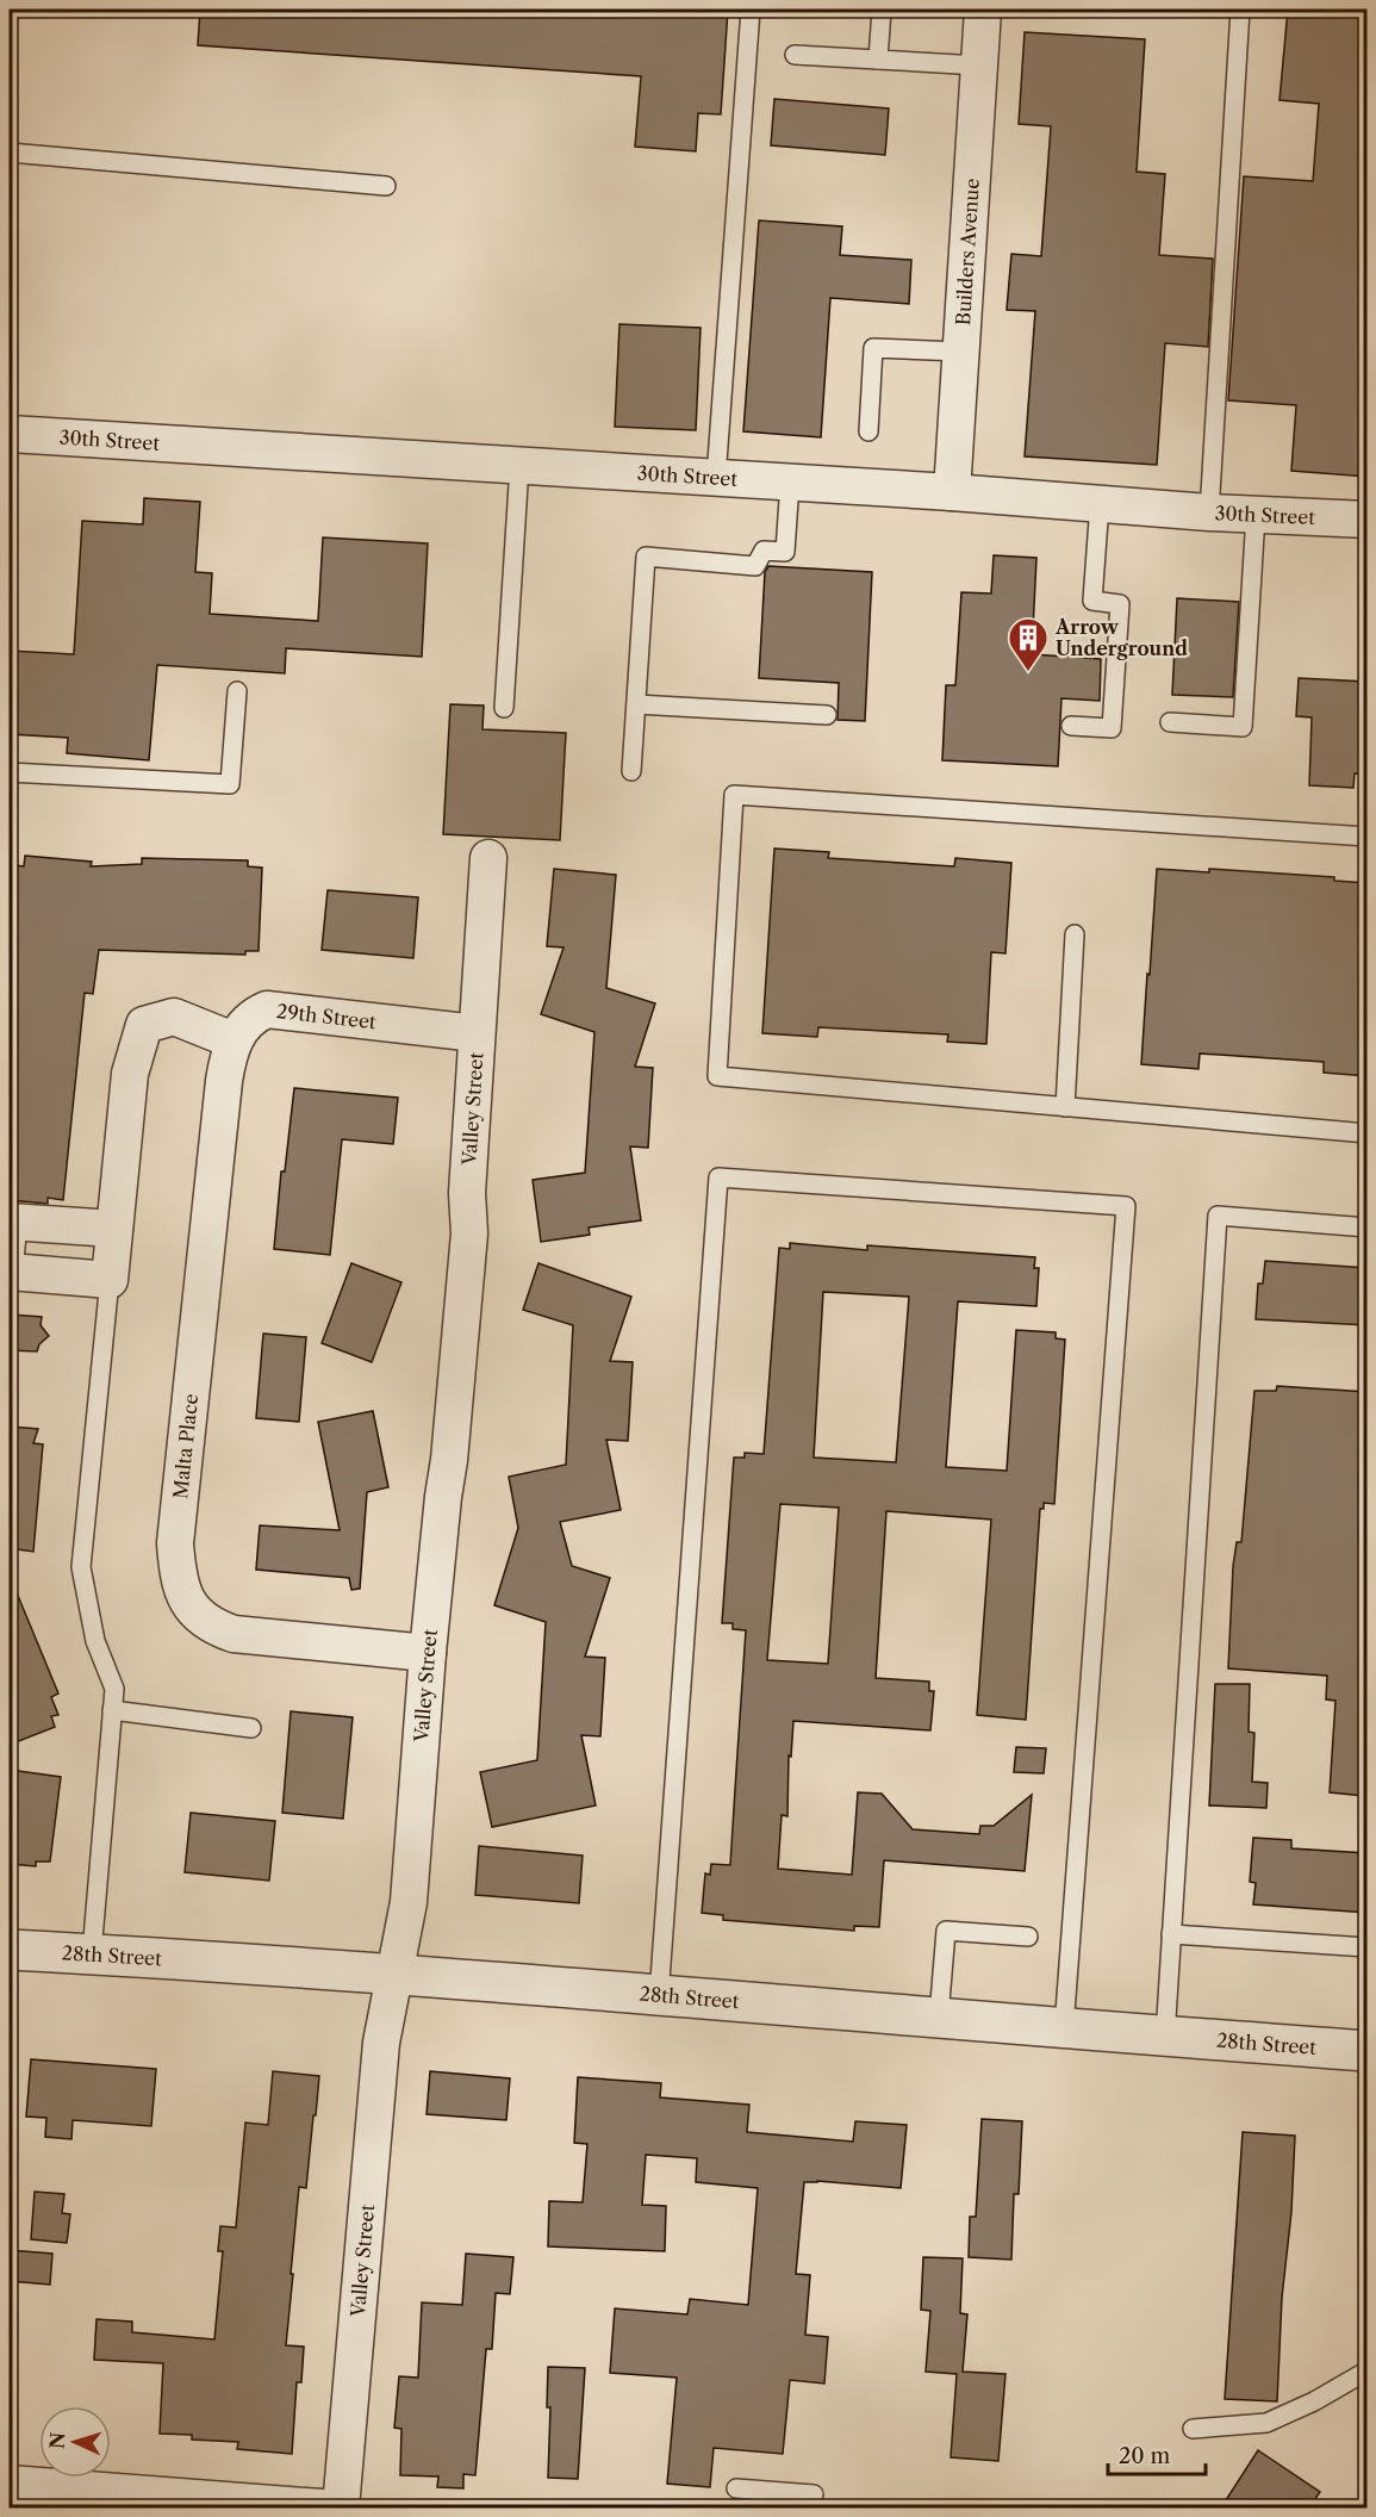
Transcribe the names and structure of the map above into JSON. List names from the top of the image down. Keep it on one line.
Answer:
{"streets":{"street":["Builders Avenue","30th Street","29th Street","Valley Street","Malta Place","28th Street"]},"crossings":[["Builders Avenue","30th Street"],["29th Street","Valley Street"],["29th Street","Malta Place"],["Valley Street","Malta Place"],["Valley Street","28th Street"]],"places":{"building":["Arrow Underground"]},"scale_bar":"20 m","north":"left"}
